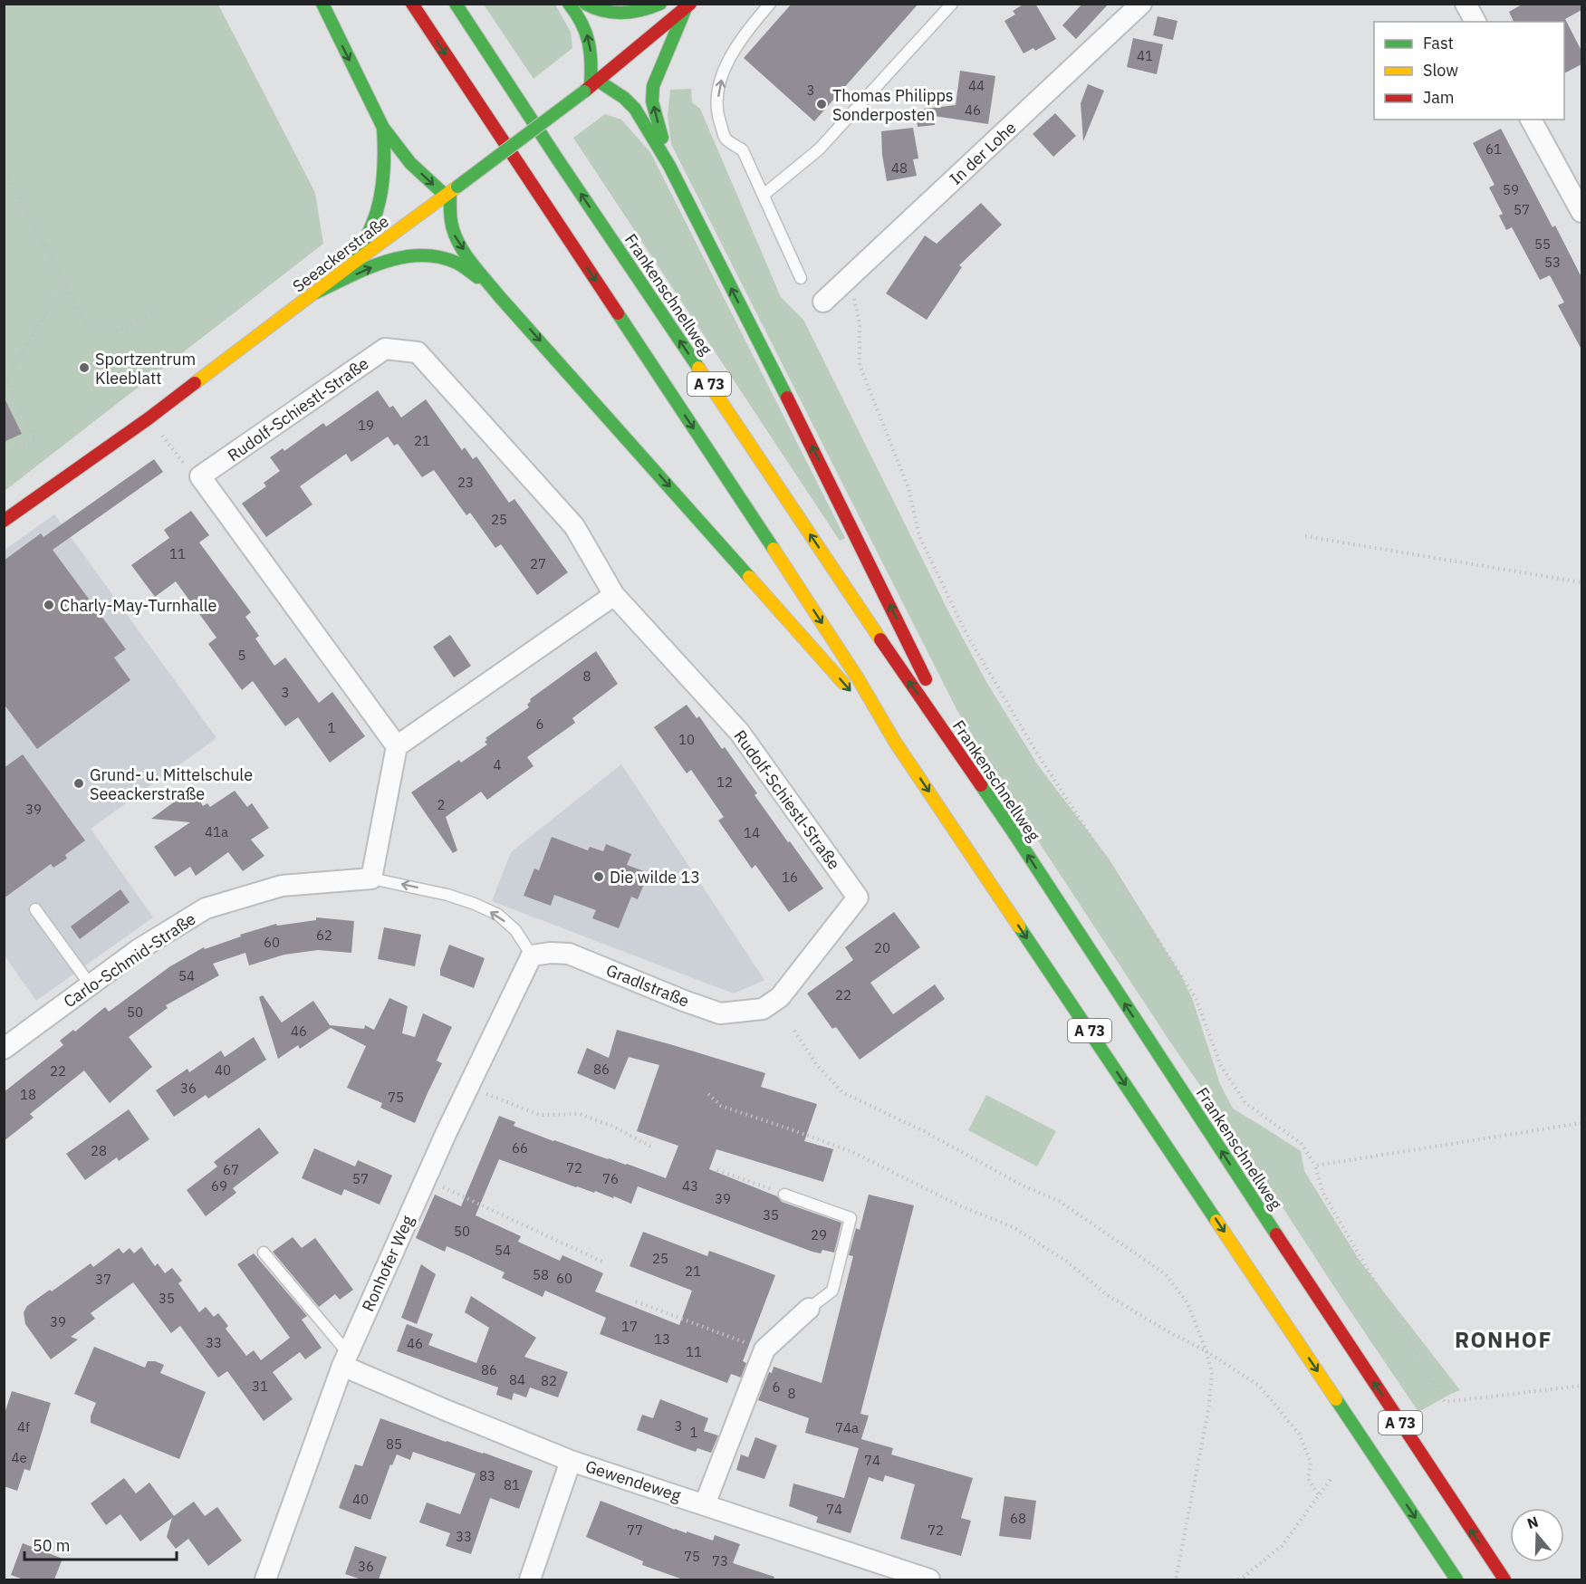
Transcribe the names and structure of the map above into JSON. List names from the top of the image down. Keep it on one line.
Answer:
{"streets":{"main road":["Seeackerstraße","Frankenschnellweg","A 73"],"street":["In der Lohe","Rudolf-Schiestl-Straße","Carlo-Schmid-Straße","Gradlstraße","Ronhofer Weg","Gewendeweg"]},"crossings":[["Rudolf-Schiestl-Straße","Gradlstraße"],["Carlo-Schmid-Straße","Gradlstraße"],["Carlo-Schmid-Straße","Ronhofer Weg"],["Gradlstraße","Ronhofer Weg"],["Ronhofer Weg","Gewendeweg"]],"districts":["RONHOF"],"places":["Thomas Philipps Sonderposten","Sportzentrum Kleeblatt","Charly-May-Turnhalle","Grund- u. Mittelschule Seeackerstraße","Die wilde 13"],"house_numbers":["41","44","3","46","61","48","59","57","55","53","19","21","23","25","11","27","5","8","3","6","1","10","4","12","2","39","41a","14","16","62","60","20","54","22","50","46","86","40","22","36","18","75","66","28","72","67","57","76","69","43","39","35","50","29","54","25","21","58","60","37","35","39","17","13","33","46","11","86","84","82","31","6","8","3","4f","74a","1","85","4e","74","83","81","40","74","68","77","72","33","75","73","36"],"legend":["Fast","Slow","Jam"],"scale_bar":"50 m","north":"top"}
